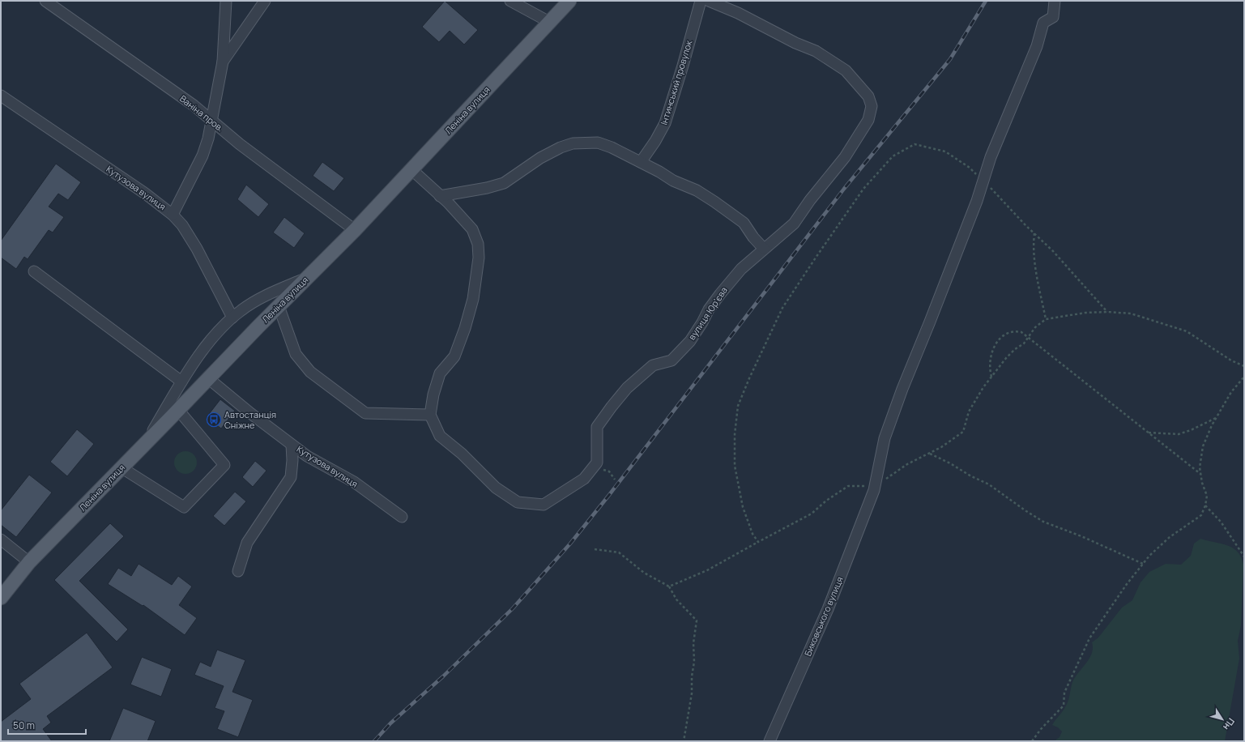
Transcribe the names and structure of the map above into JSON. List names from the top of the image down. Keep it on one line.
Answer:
{"streets":{"main road":["Леніна вулиця"],"street":["Інтинський провулок","Ваніна пров.","Кутузова вулиця","вулиця Юр'єва","Биковського вулиця"]},"crossings":[["Леніна вулиця","Ваніна пров."],["Леніна вулиця","Кутузова вулиця"]],"places":{"bus stop":["Автостанція Сніжне"]},"scale_bar":"50 m","north":"bottom right"}
